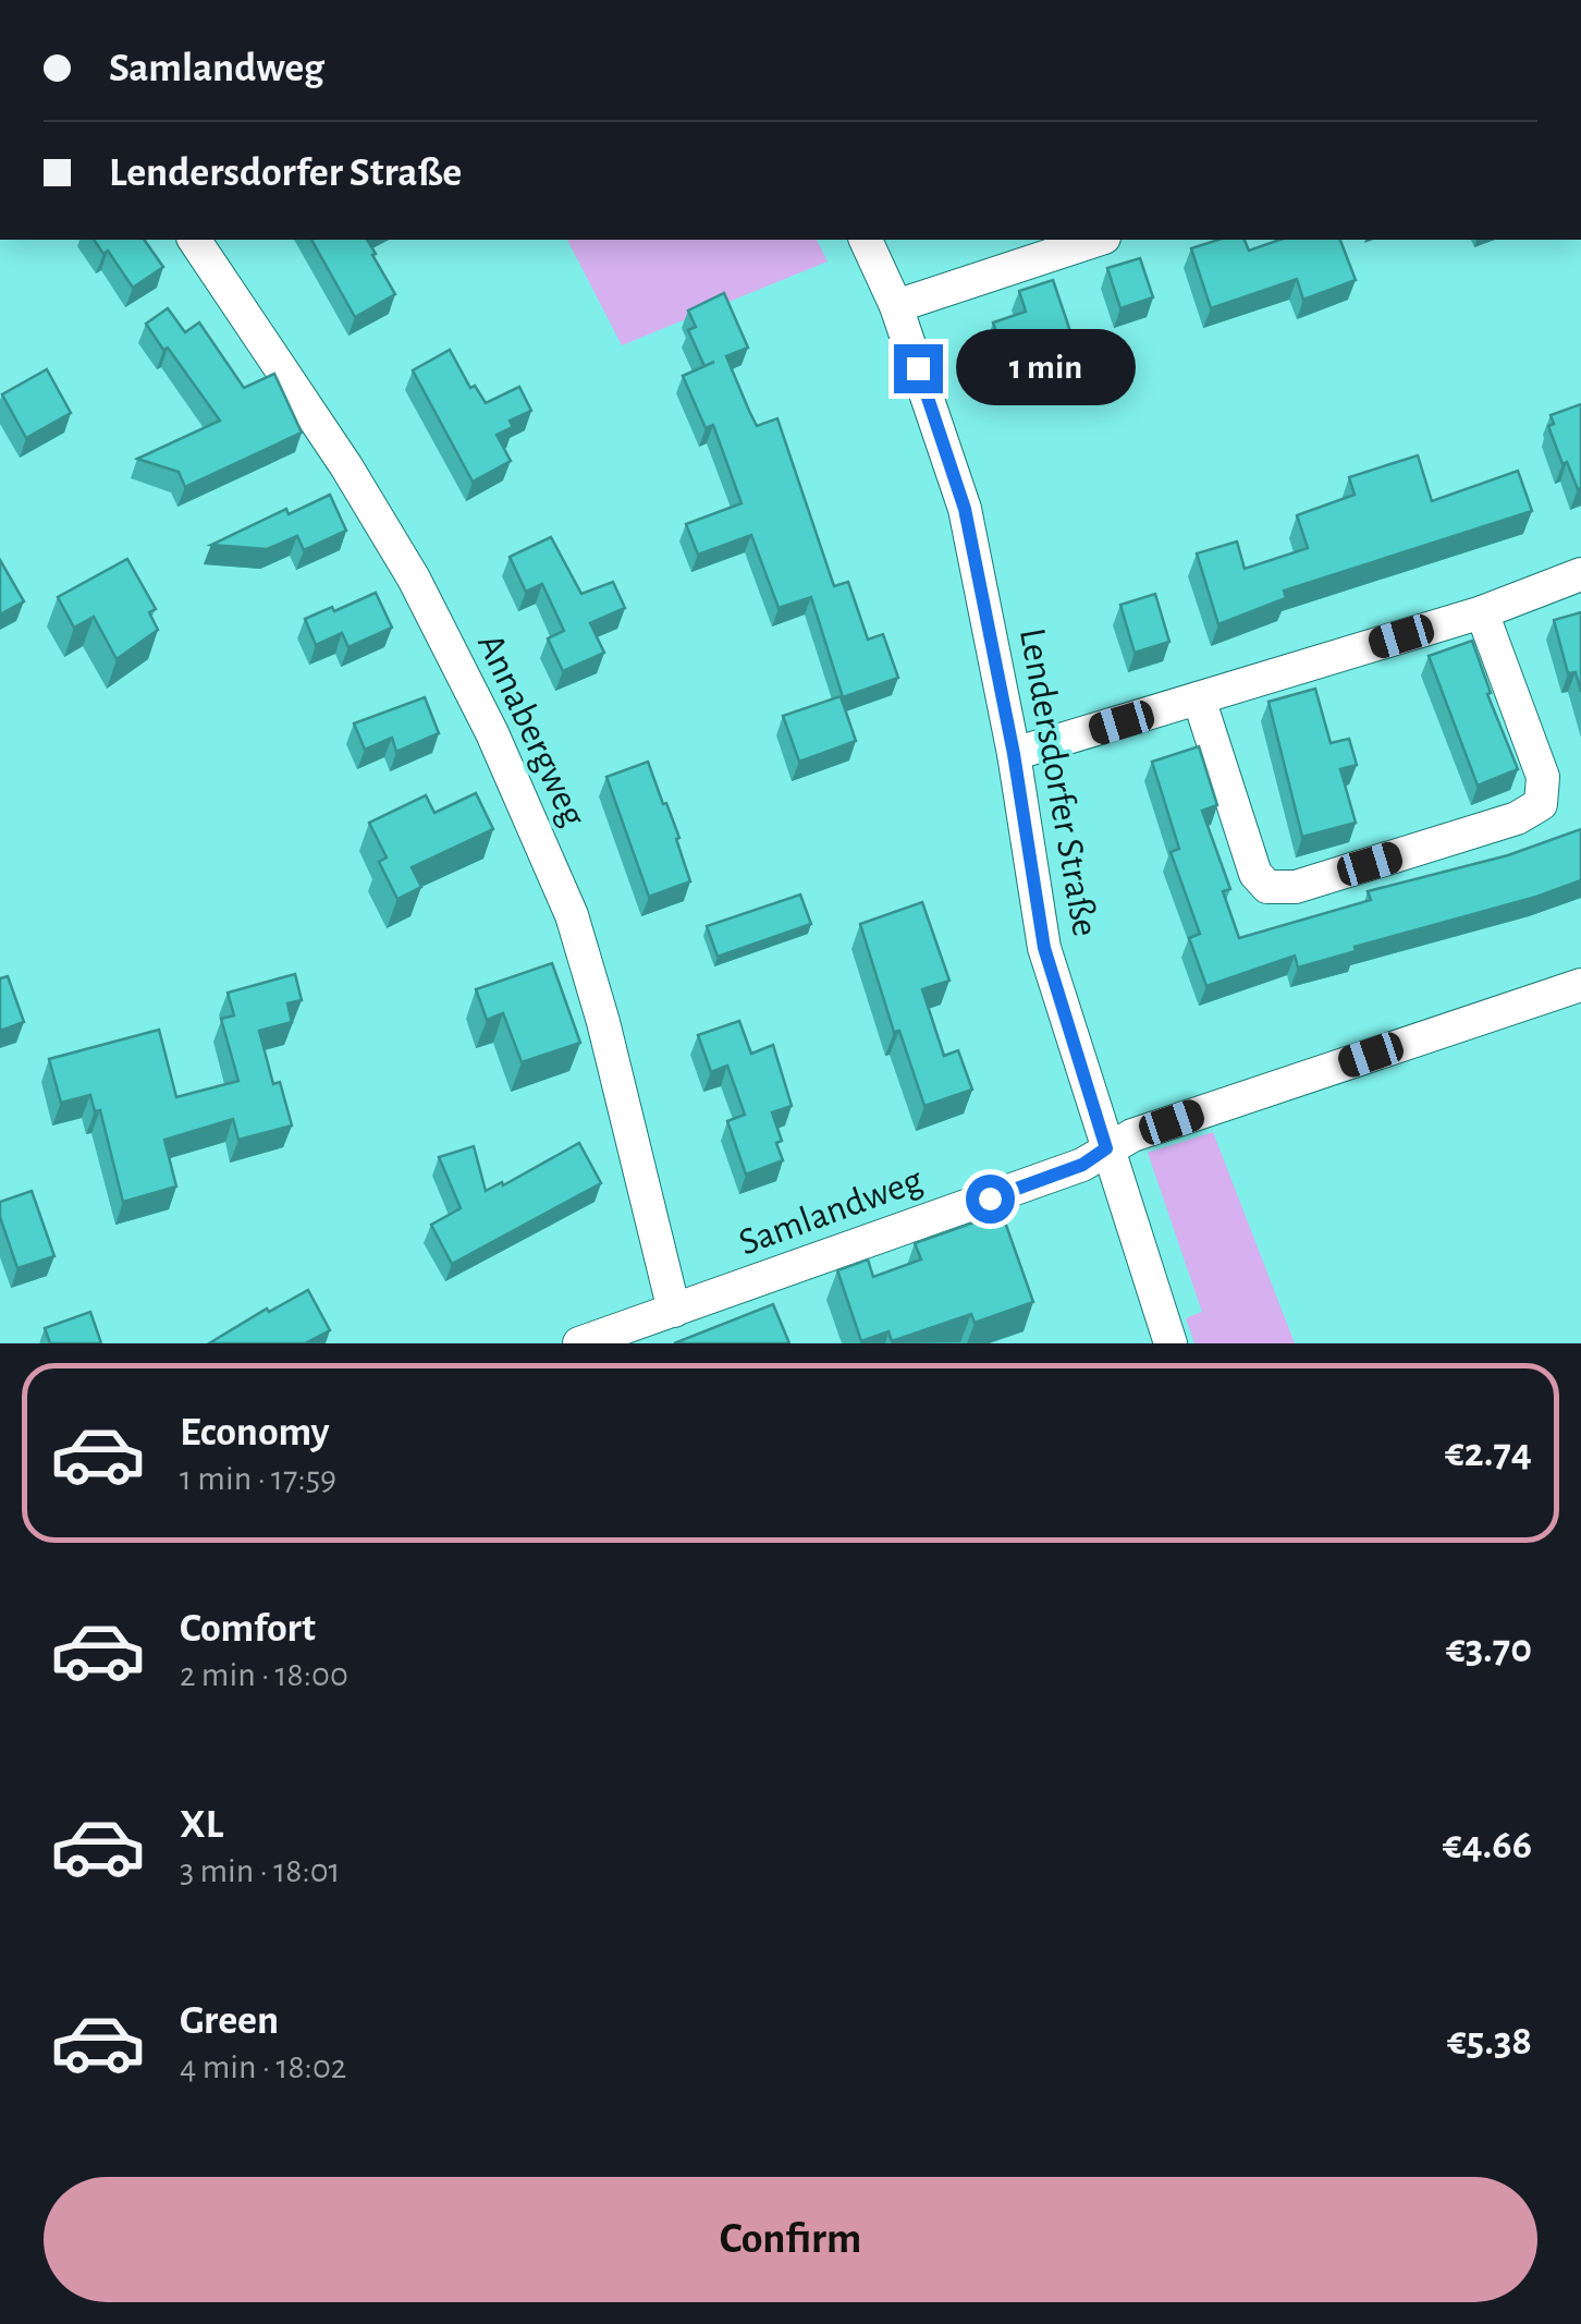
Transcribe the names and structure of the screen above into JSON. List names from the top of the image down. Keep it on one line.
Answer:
{"streets":{"street":["Annabergweg","Lendersdorfer Straße","Samlandweg"]},"crossings":[["Annabergweg","Samlandweg"],["Lendersdorfer Straße","Samlandweg"]],"page":{"banner":["Samlandweg","Lendersdorfer Straße"],"bubble":"1 min","list":[{"name":"Economy","note":"1 min · 17:59","value":"€2.74"},{"name":"Comfort","note":"2 min · 18:00","value":"€3.70"},{"name":"XL","note":"3 min · 18:01","value":"€4.66"},{"name":"Green","note":"4 min · 18:02","value":"€5.38"}],"buttons":"Confirm"}}
